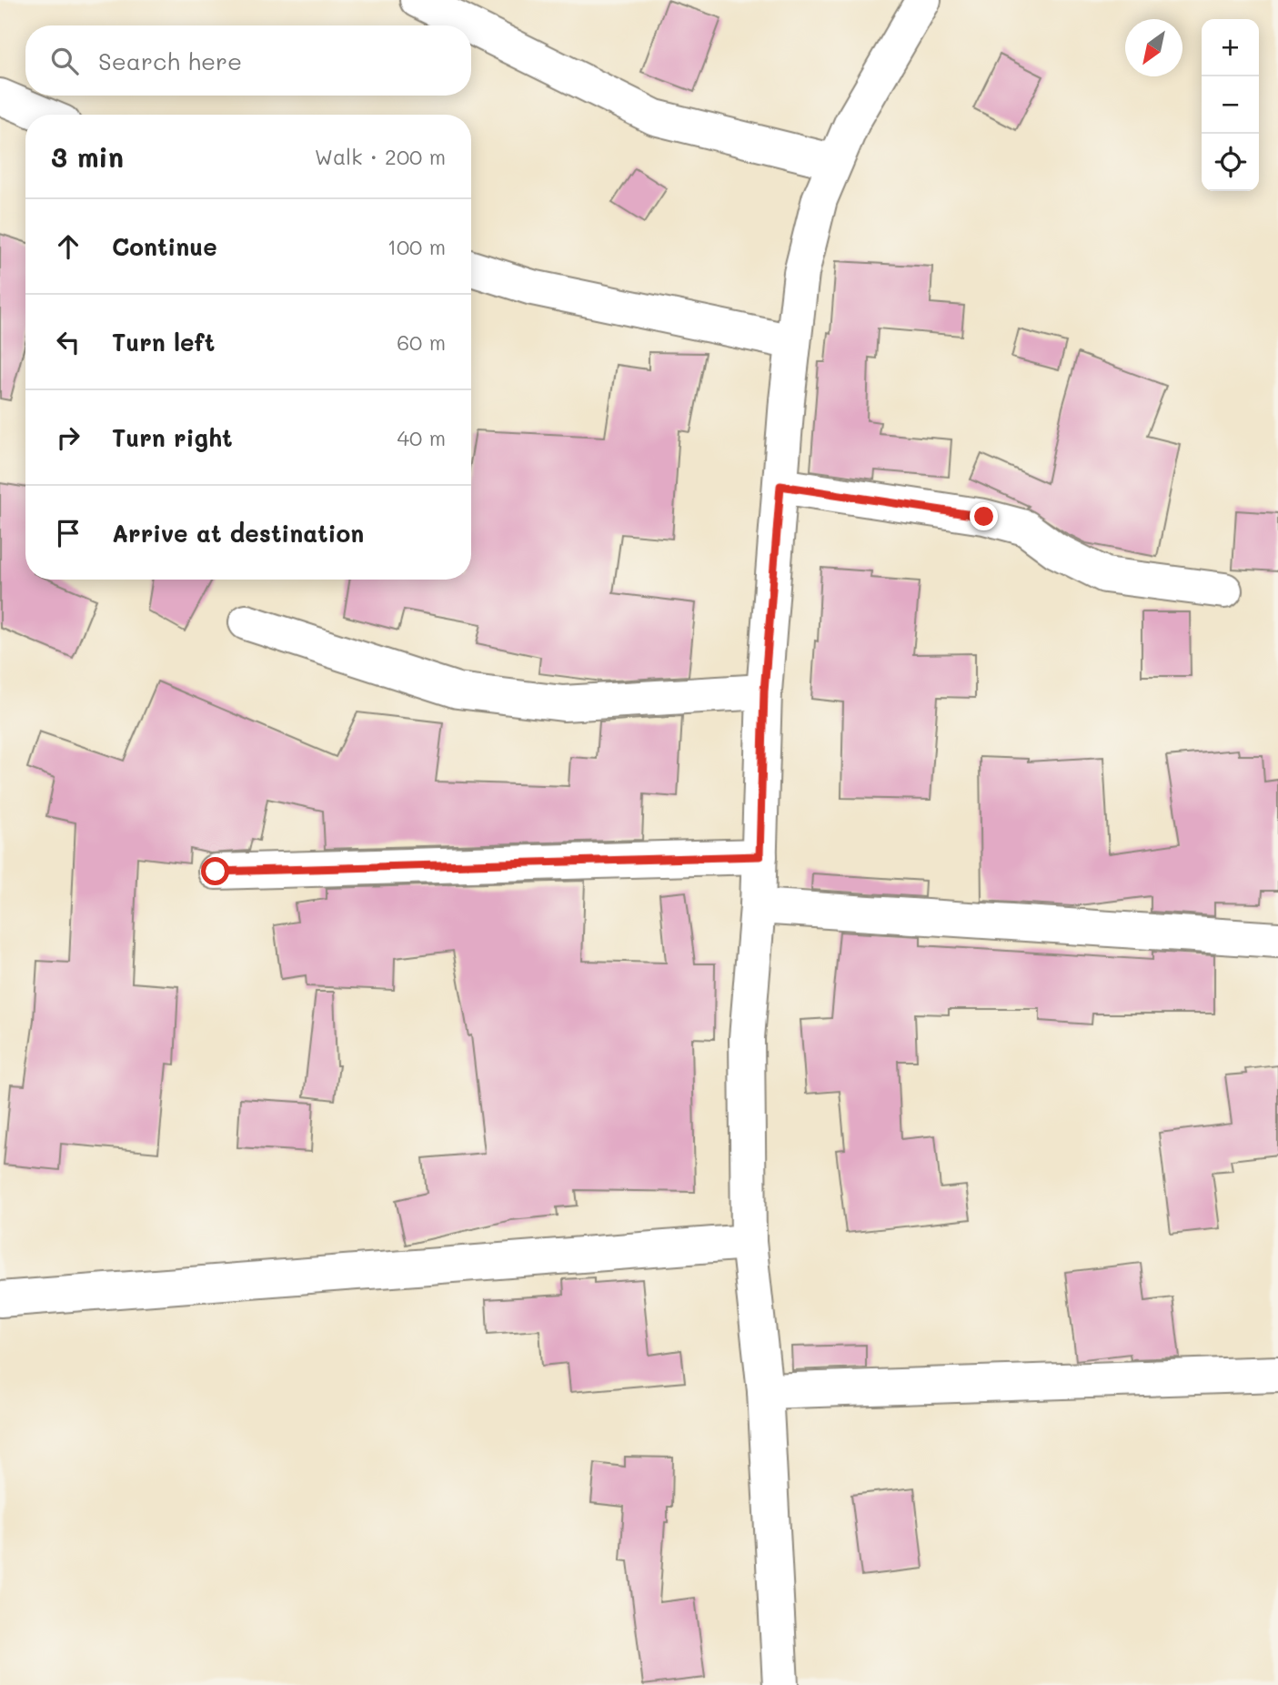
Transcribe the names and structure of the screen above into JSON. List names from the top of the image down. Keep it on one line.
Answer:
{"north":"bottom left","page":{"map_buttons":["+","−"],"search":"Search here","heading":["3 min","Walk · 200 m"],"list":[["Continue","100 m"],["Turn left","60 m"],["Turn right","40 m"],"Arrive at destination"]}}
